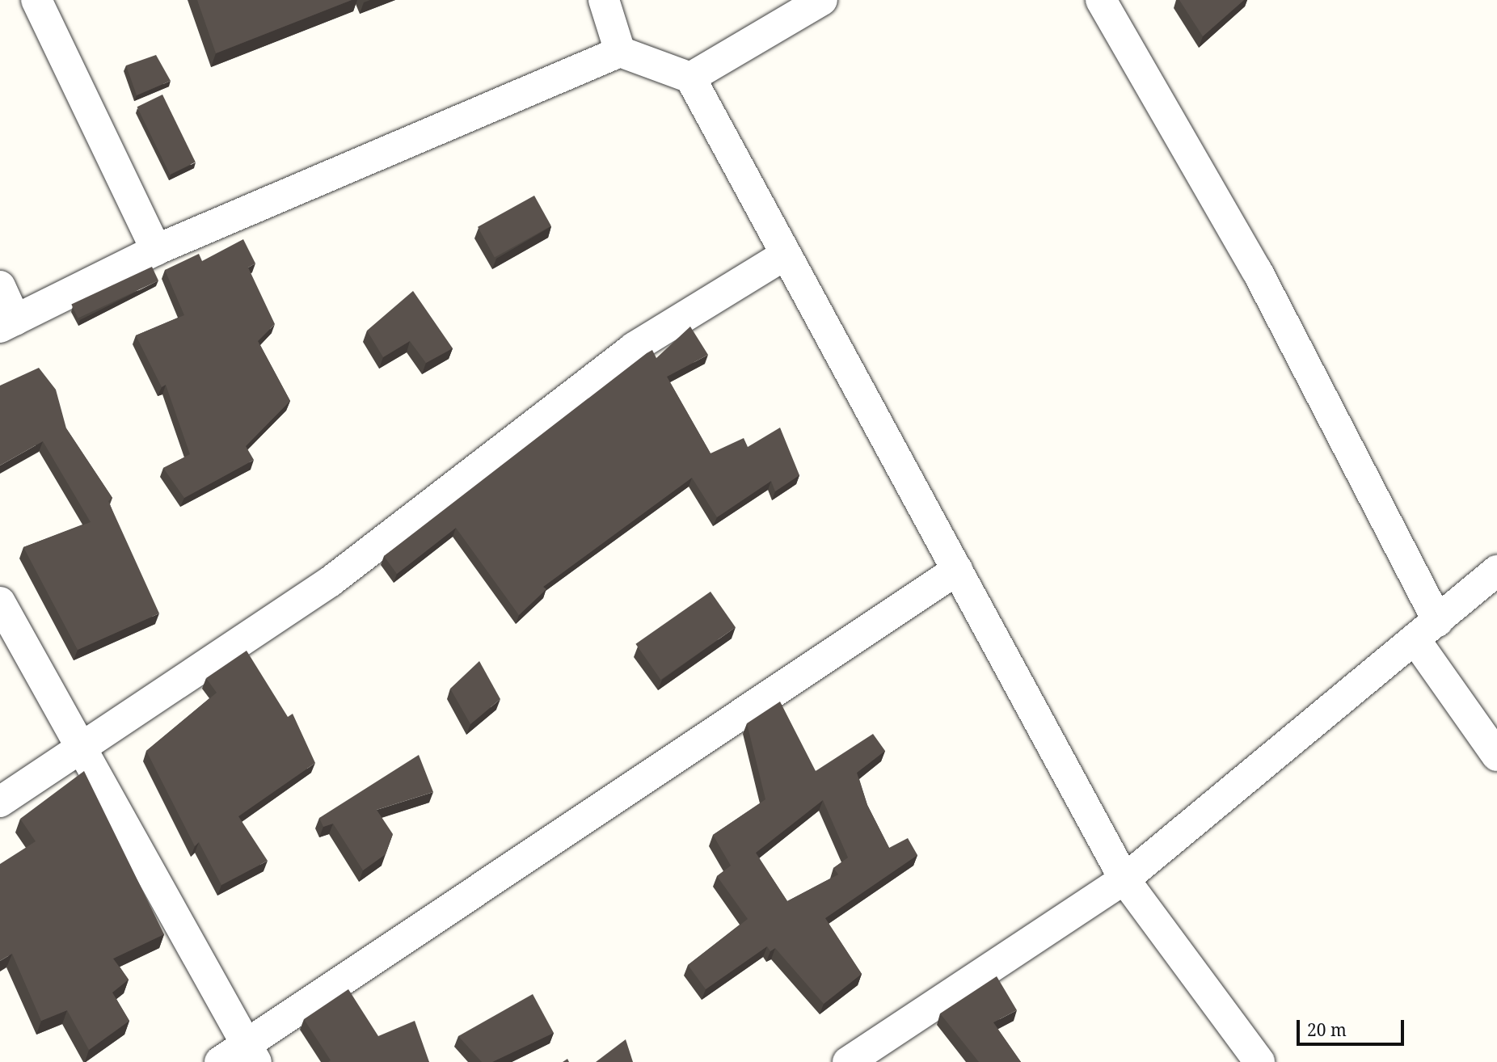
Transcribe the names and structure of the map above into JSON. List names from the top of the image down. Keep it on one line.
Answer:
{"scale_bar":"20 m"}
